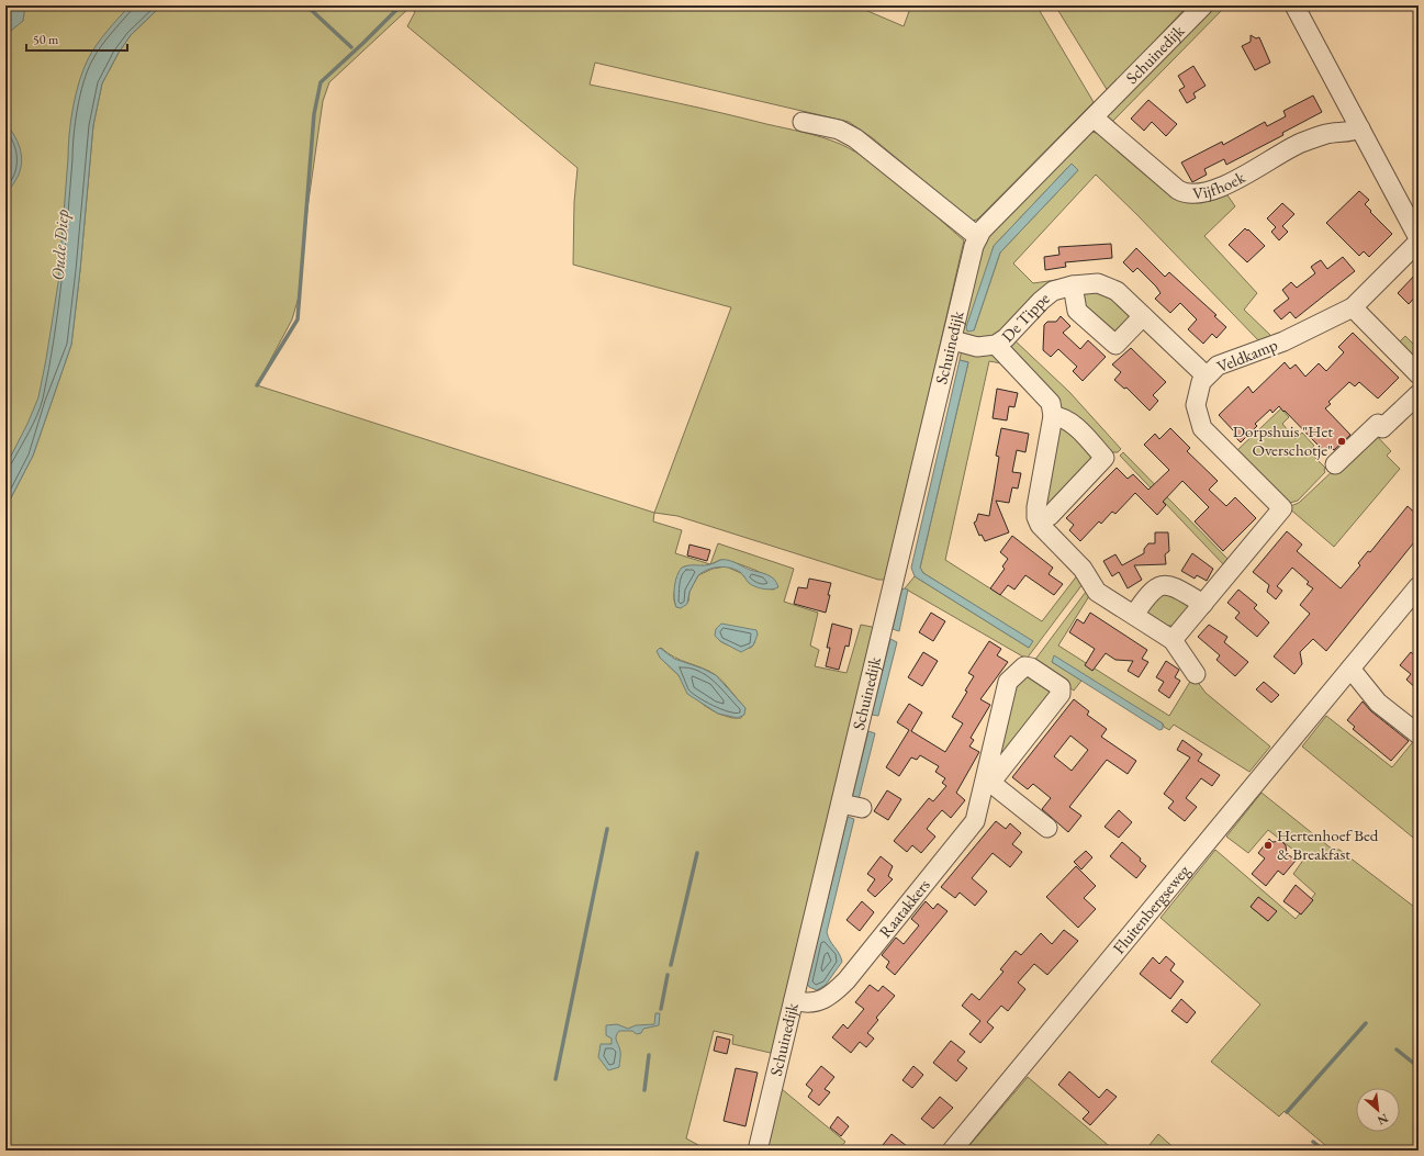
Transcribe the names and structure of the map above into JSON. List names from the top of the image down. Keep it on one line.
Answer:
{"streets":{"street":["Schuinedijk","Vijfhoek","De Tippe","Veldkamp","Raatakkers","Fluitenbergseweg"]},"crossings":[["Schuinedijk","Vijfhoek"],["Schuinedijk","De Tippe"],["Schuinedijk","Raatakkers"],["De Tippe","Veldkamp"]],"water":["Oude Diep"],"places":["Dorpshuis \"Het Overschotje\"","Hertenhoef Bed & Breakfast"],"scale_bar":"50 m","north":"bottom right"}
